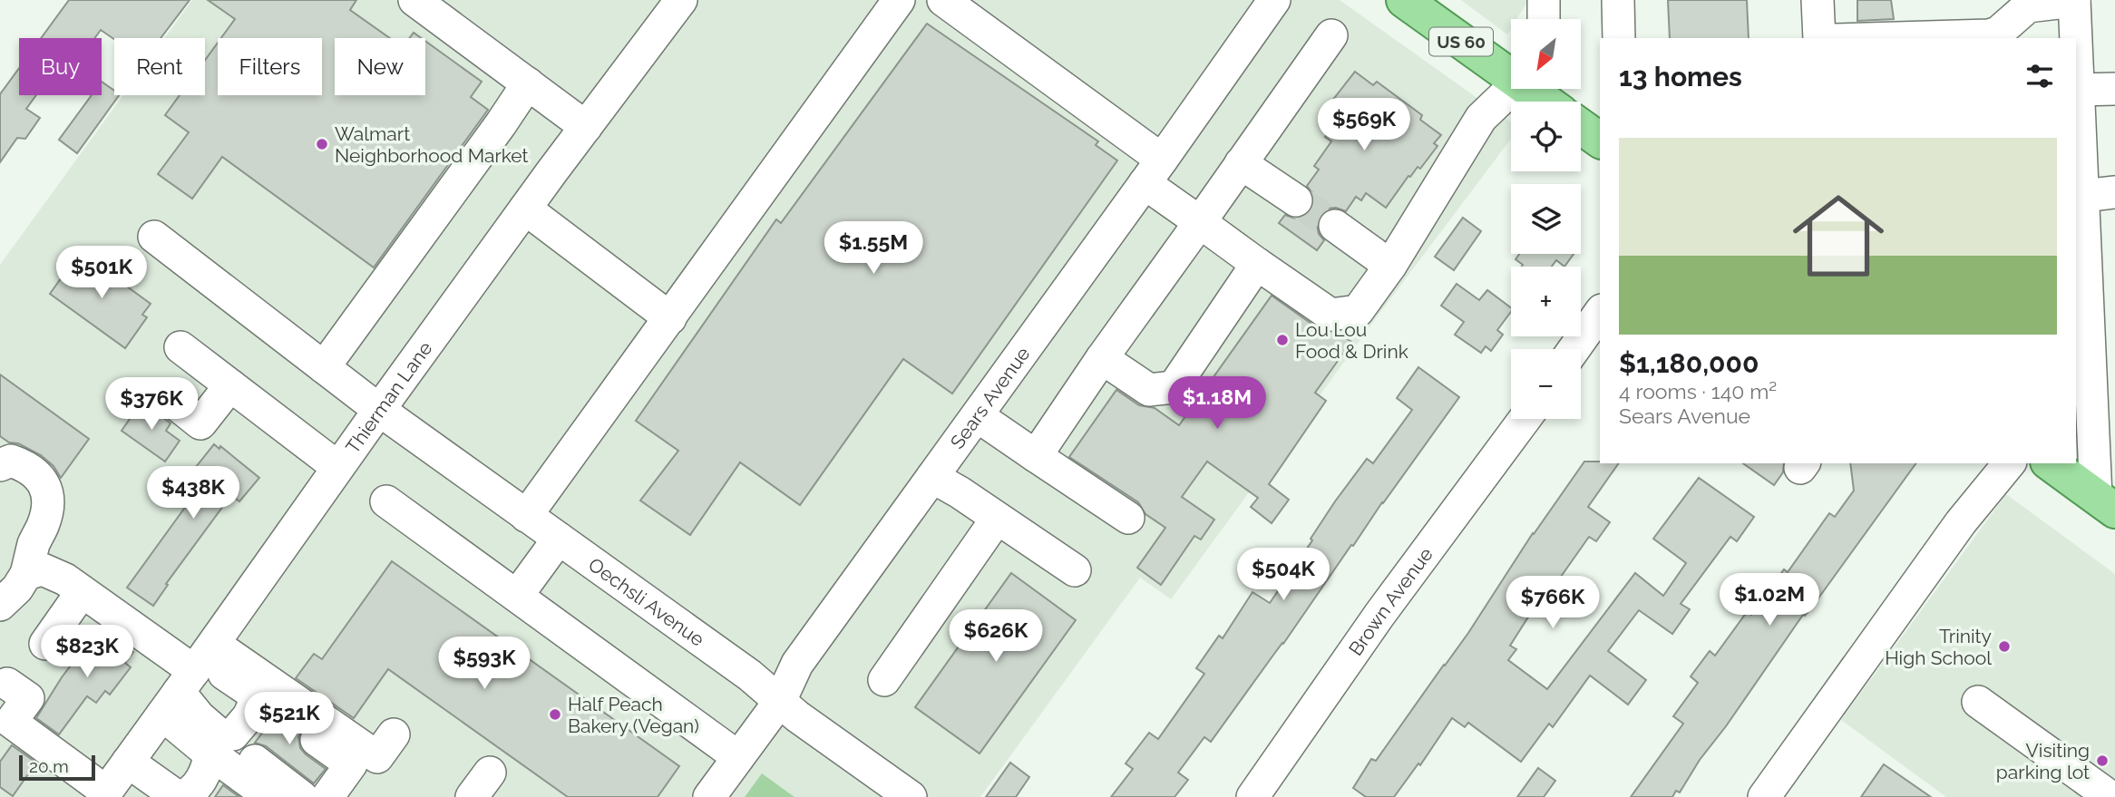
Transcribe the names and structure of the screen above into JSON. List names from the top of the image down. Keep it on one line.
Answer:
{"streets":{"main road":["US 60"],"street":["Thierman Lane","Sears Avenue","Oechsli Avenue","Brown Avenue"]},"crossings":[["Thierman Lane","Oechsli Avenue"],["Sears Avenue","Oechsli Avenue"]],"places":["Walmart Neighborhood Market","Lou Lou Food & Drink","Trinity High School","Half Peach Bakery (Vegan)","Visiting parking lot"],"scale_bar":"20 m","north":"bottom left","page":{"map_buttons":["+","−"],"chip":["Buy","Rent","Filters","New"],"heading":"13 homes","price":["$569K","$1.55M","$501K","$1.18M","$376K","$438K","$504K","$1.02M","$766K","$626K","$823K","$593K","$521K"],"list":[{"name":"$1,180,000","note":"4 rooms · 140 m² · Sears Avenue"}],"scale":"20 m"}}
